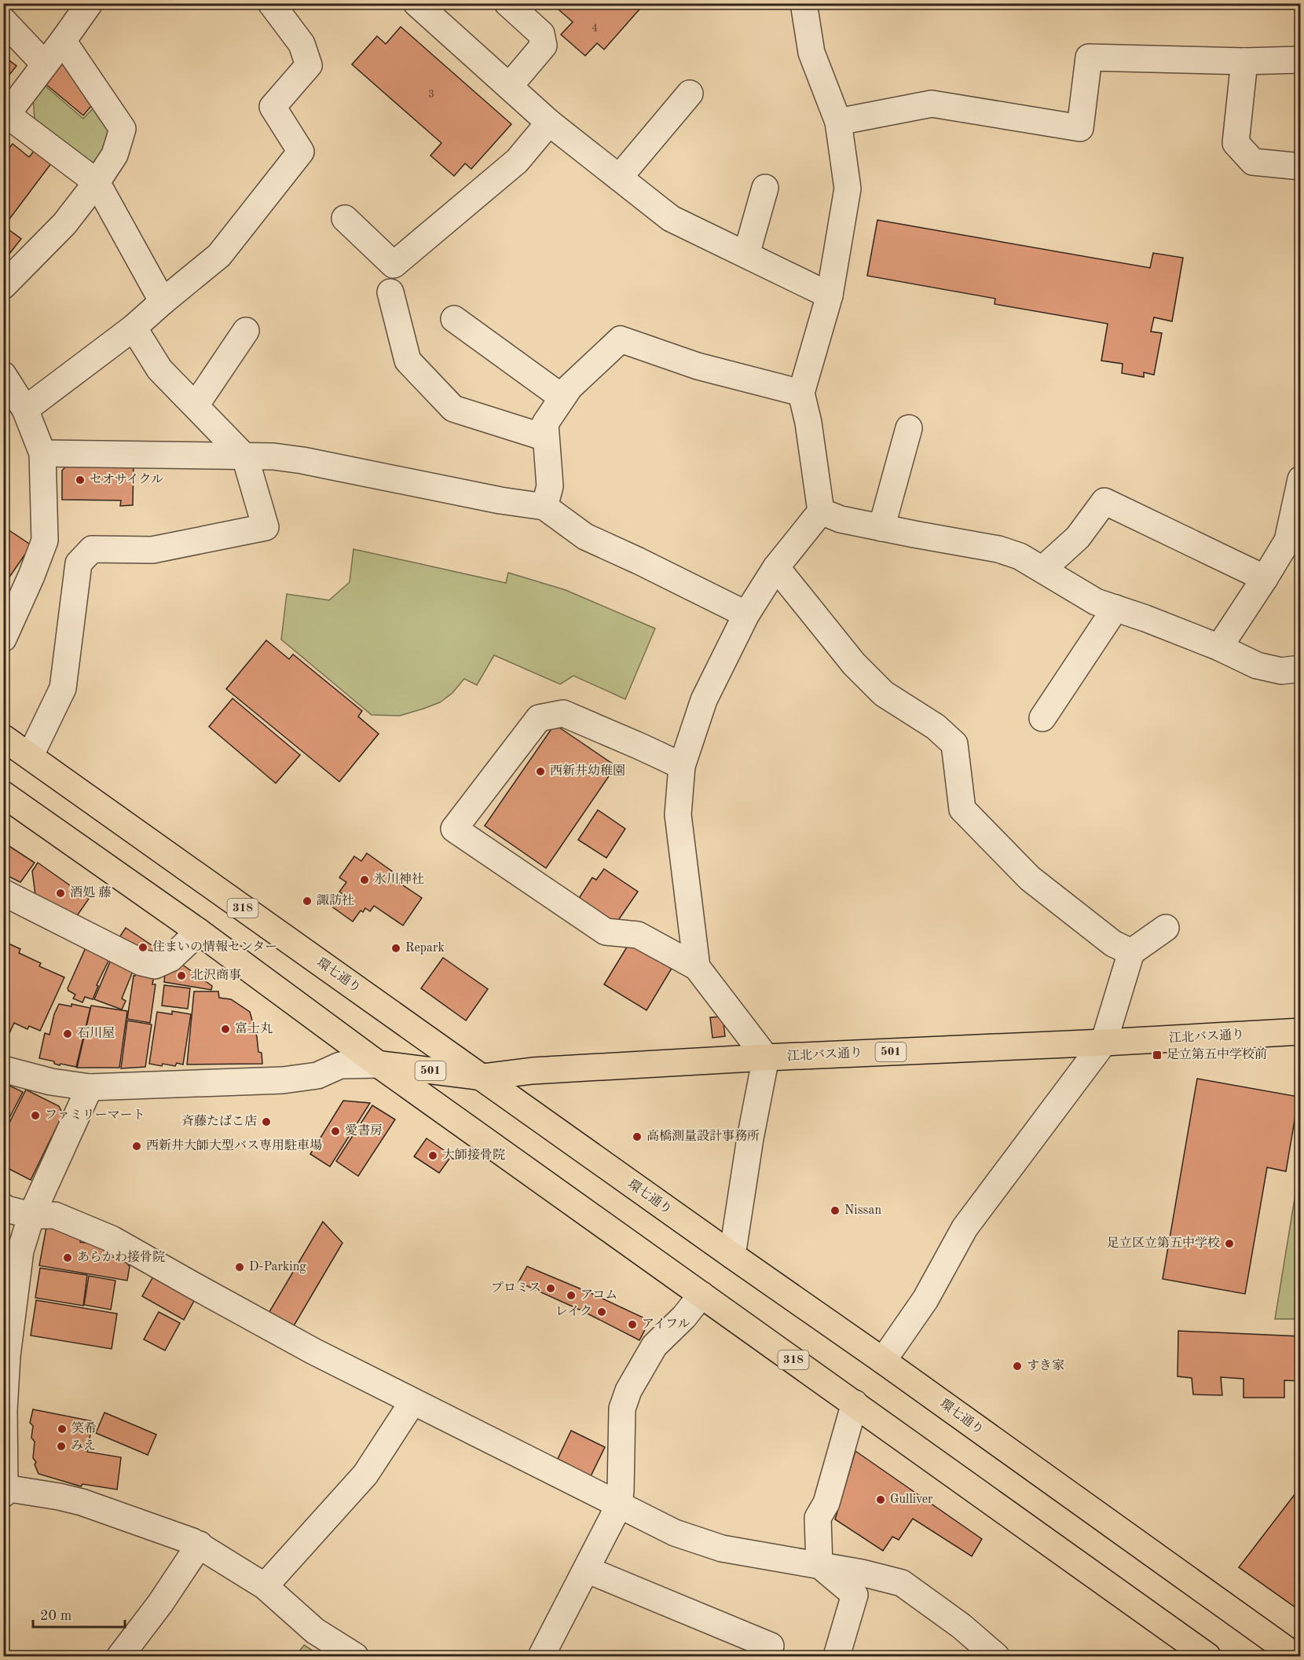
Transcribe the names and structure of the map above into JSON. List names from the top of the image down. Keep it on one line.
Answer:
{"streets":{"main road":["318","環七通り","江北バス通り","501"]},"crossings":[["318","江北バス通り"],["環七通り","江北バス通り"]],"places":{"other":["セオサイクル","西新井幼稚園","氷川神社","酒処 藤","諏訪社","住まいの情報センター","Repark","北沢商事","富士丸","石川屋","ファミリーマート","斉藤たばこ店","愛書房","高橋測量設計事務所","西新井大師大型バス専用駐車場","大師接骨院","Nissan","足立区立第五中学校","あらかわ接骨院","D-Parking","プロミス","アコム","レイク","アイフル","すき家","笑希","みえ","Gulliver"],"transit":["足立第五中学校前"]},"house_numbers":["4","3"],"scale_bar":"20 m"}
